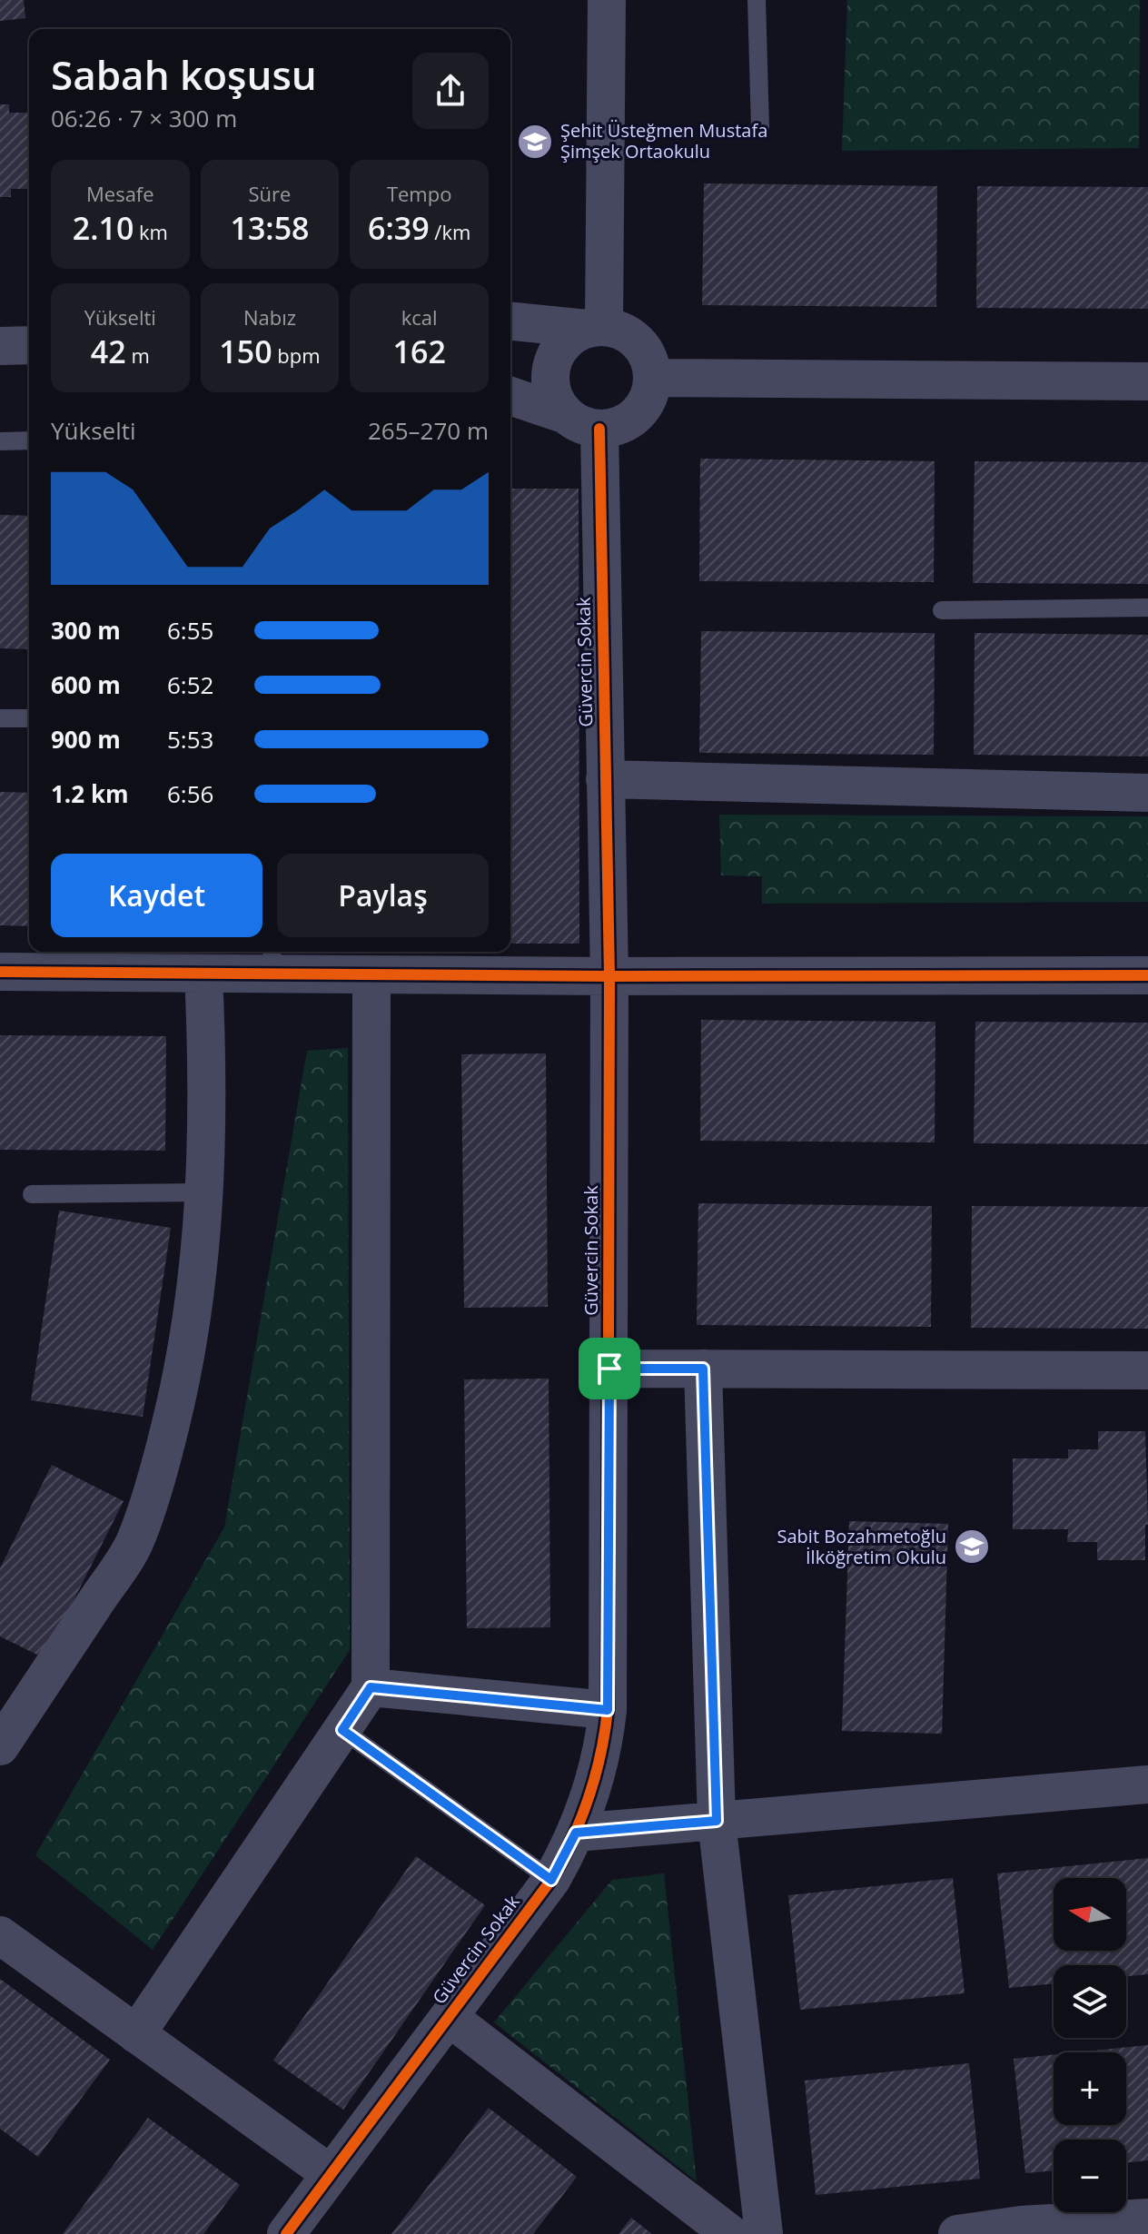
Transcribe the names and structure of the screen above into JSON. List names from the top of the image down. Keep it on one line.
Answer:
{"streets":{"street":["Güvercin Sokak"]},"places":{"school or university":["Şehit Üsteğmen Mustafa Şimşek Ortaokulu","Sabit Bozahmetoğlu İlköğretim Okulu"]},"north":"left","page":{"heading":["Sabah koşusu","06:26 · 7 × 300 m"],"stats":[["Mesafe","2.10 km"],["Süre","13:58"],["Tempo","6:39 /km"],["Yükselti","42 m"],["Nabız","150 bpm"],["kcal","162"]],"chart":["Yükselti","265–270 m"],"list":[{"name":"300 m","note":"6:55"},{"name":"600 m","note":"6:52"},{"name":"900 m","note":"5:53"},{"name":"1.2 km","note":"6:56"}],"buttons":["Kaydet","Paylaş"],"map_buttons":["+","−"]}}
